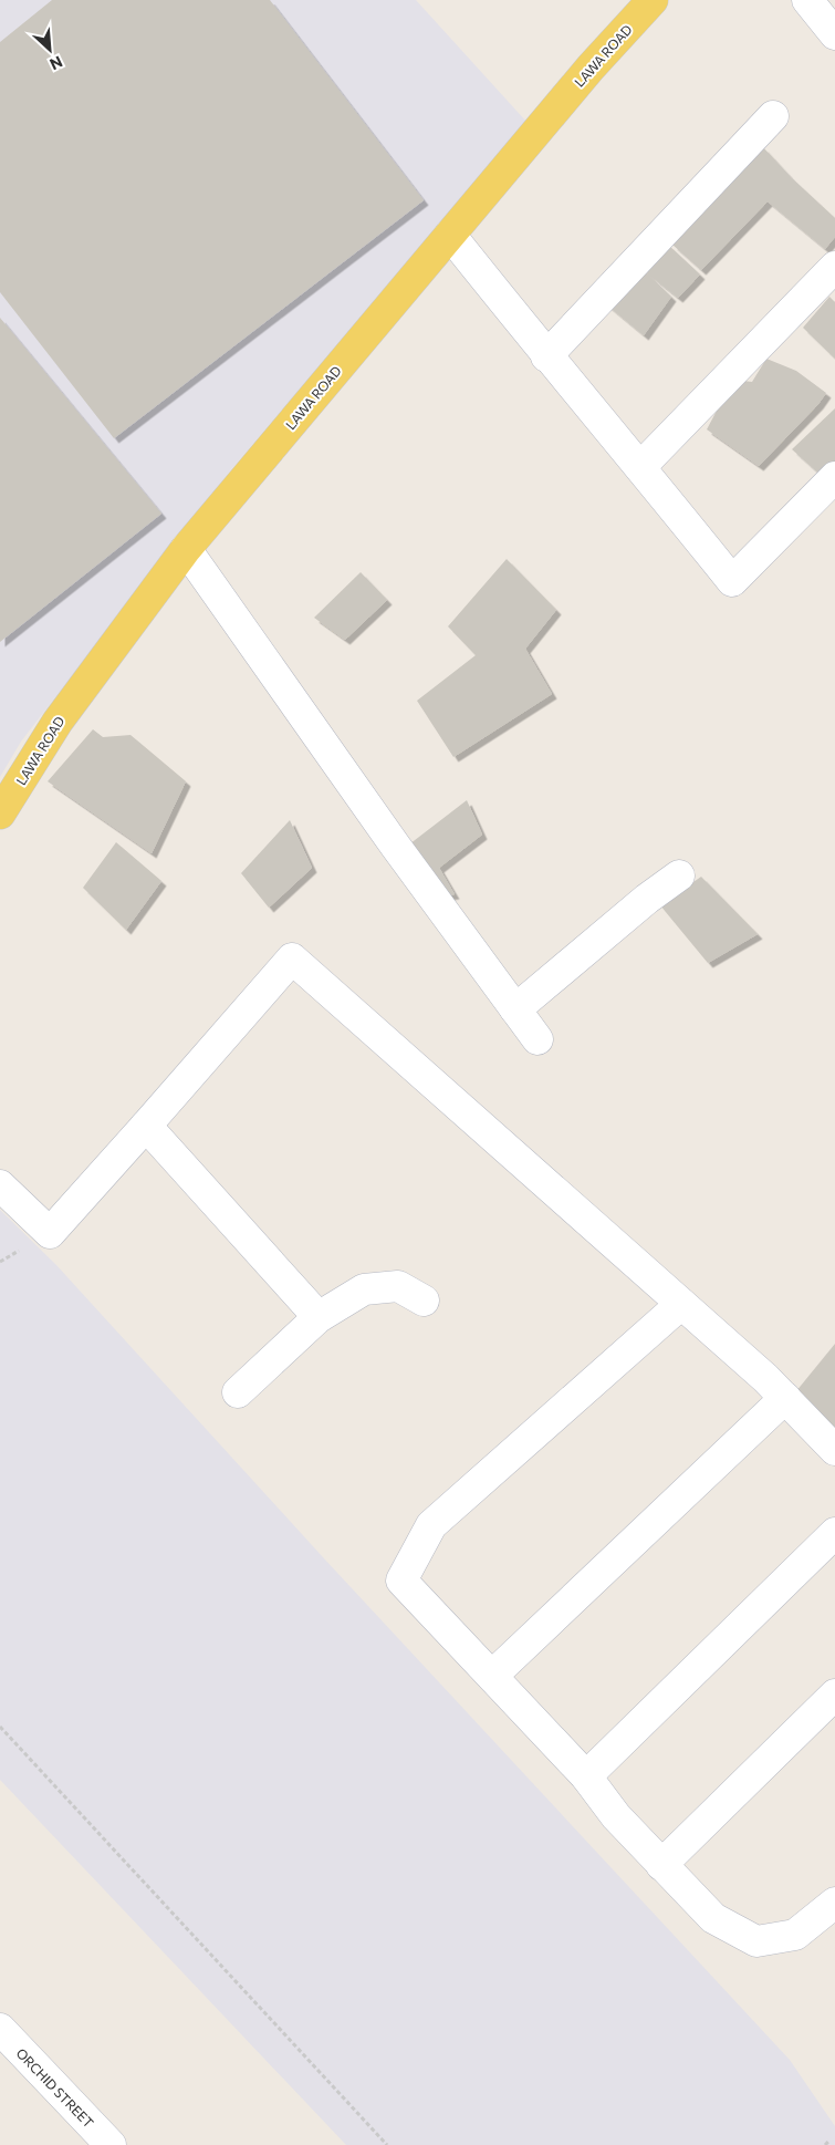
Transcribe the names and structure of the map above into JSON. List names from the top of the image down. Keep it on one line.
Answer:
{"streets":{"main road":["LAWA ROAD"],"street":["ORCHID STREET"]},"north":"bottom right"}
